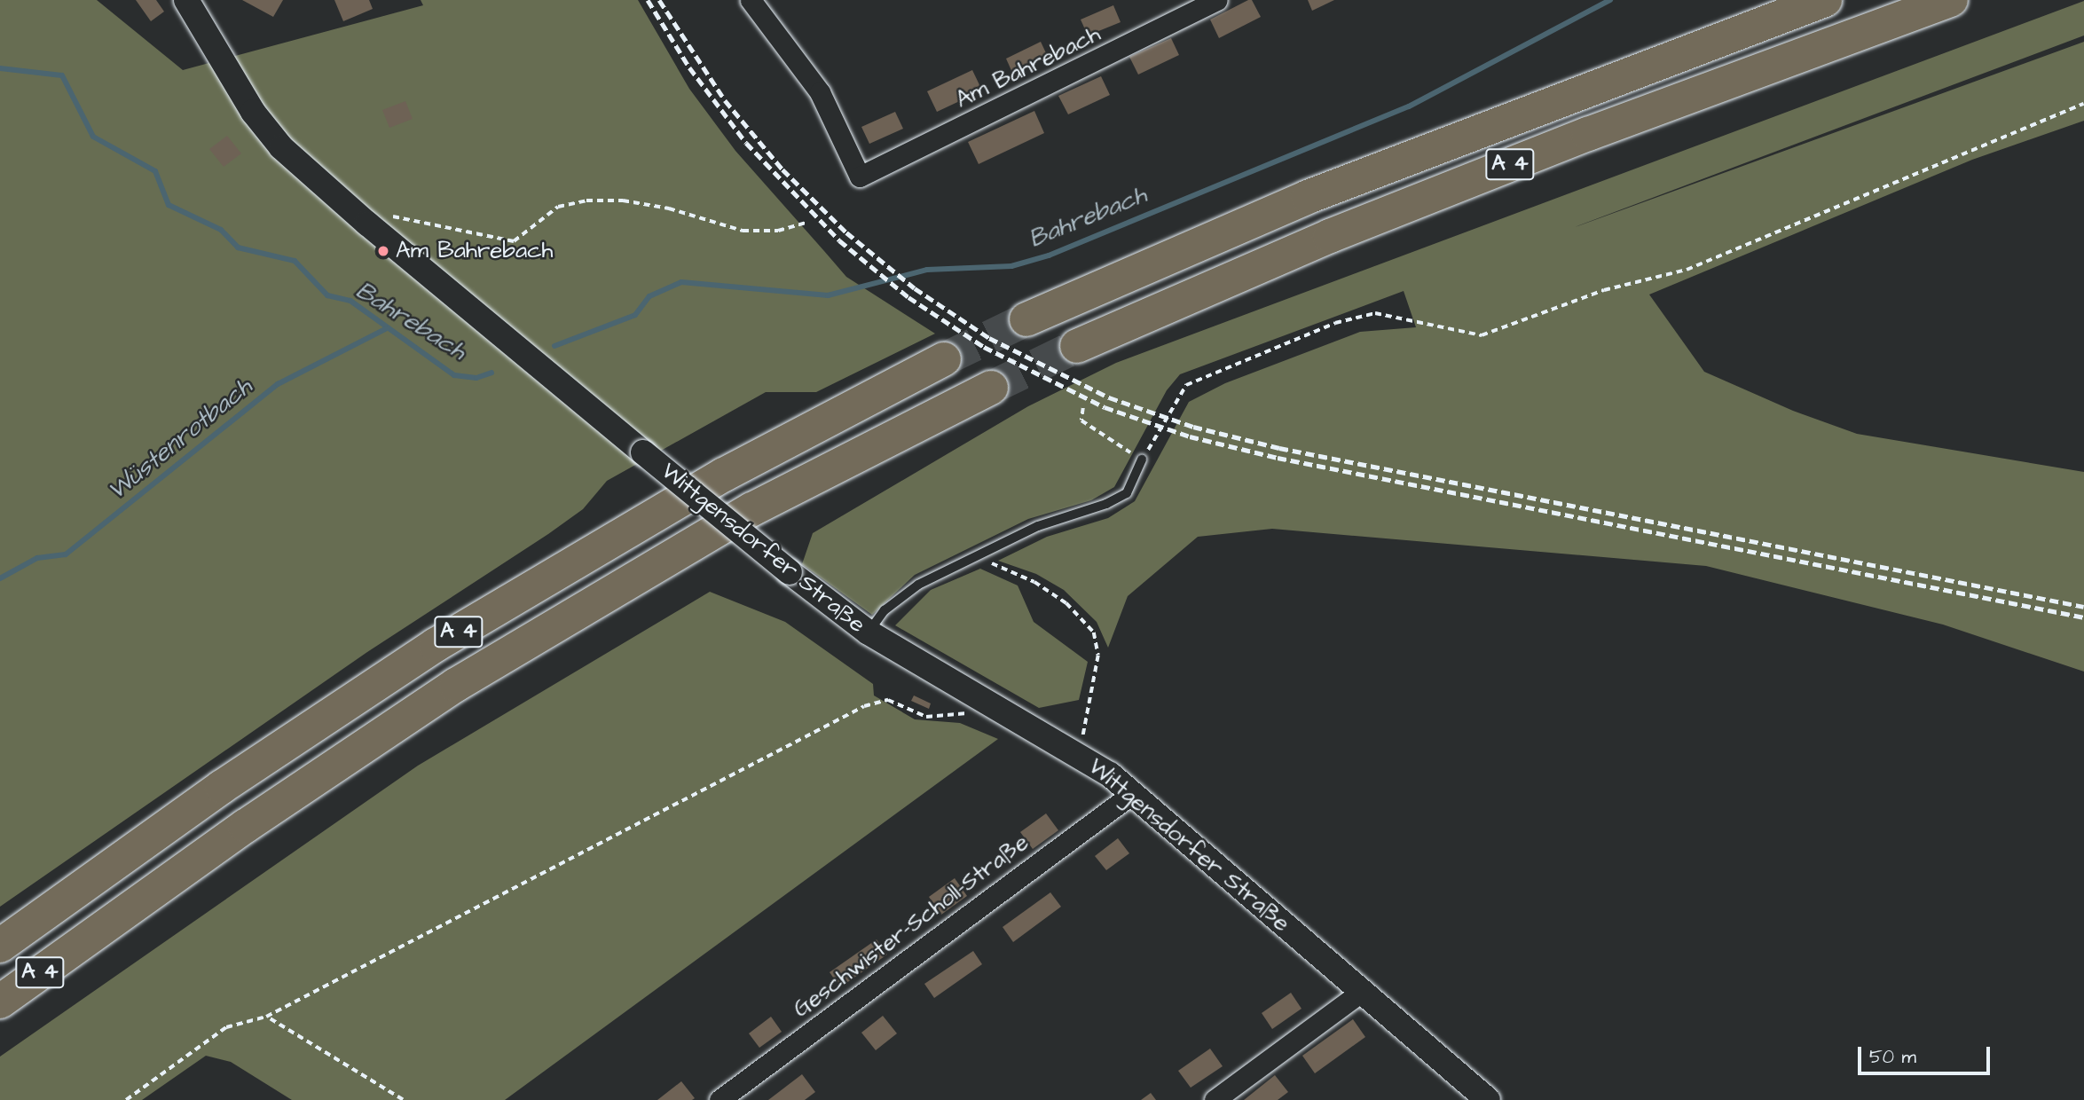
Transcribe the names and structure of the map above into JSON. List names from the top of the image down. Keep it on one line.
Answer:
{"streets":{"highway":["A 4"],"street":["Am Bahrebach","Wittgensdorfer Straße","Geschwister-Scholl-Straße"]},"crossings":[["Wittgensdorfer Straße","Geschwister-Scholl-Straße"]],"water":["Bahrebach","Wüstenrotbach"],"places":["Am Bahrebach"],"scale_bar":"50 m"}
